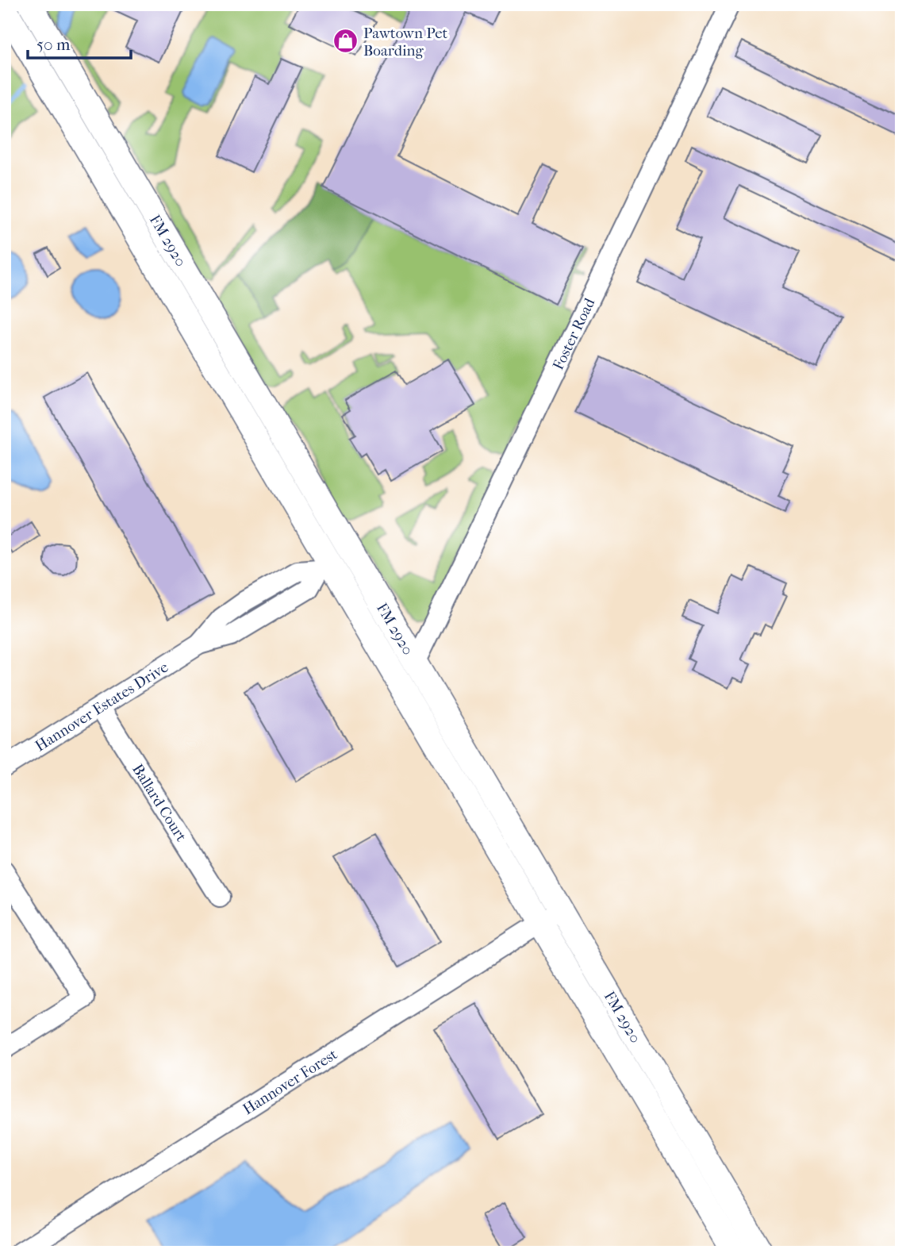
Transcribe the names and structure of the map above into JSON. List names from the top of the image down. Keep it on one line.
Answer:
{"streets":{"main road":["FM 2920"],"street":["Foster Road","Hannover Estates Drive","Ballard Court","Hannover Forest"]},"crossings":[["FM 2920","Foster Road"],["FM 2920","Hannover Estates Drive"],["FM 2920","Hannover Forest"],["Hannover Estates Drive","Ballard Court"]],"places":{"shop":["Pawtown Pet Boarding"]},"scale_bar":"50 m"}
